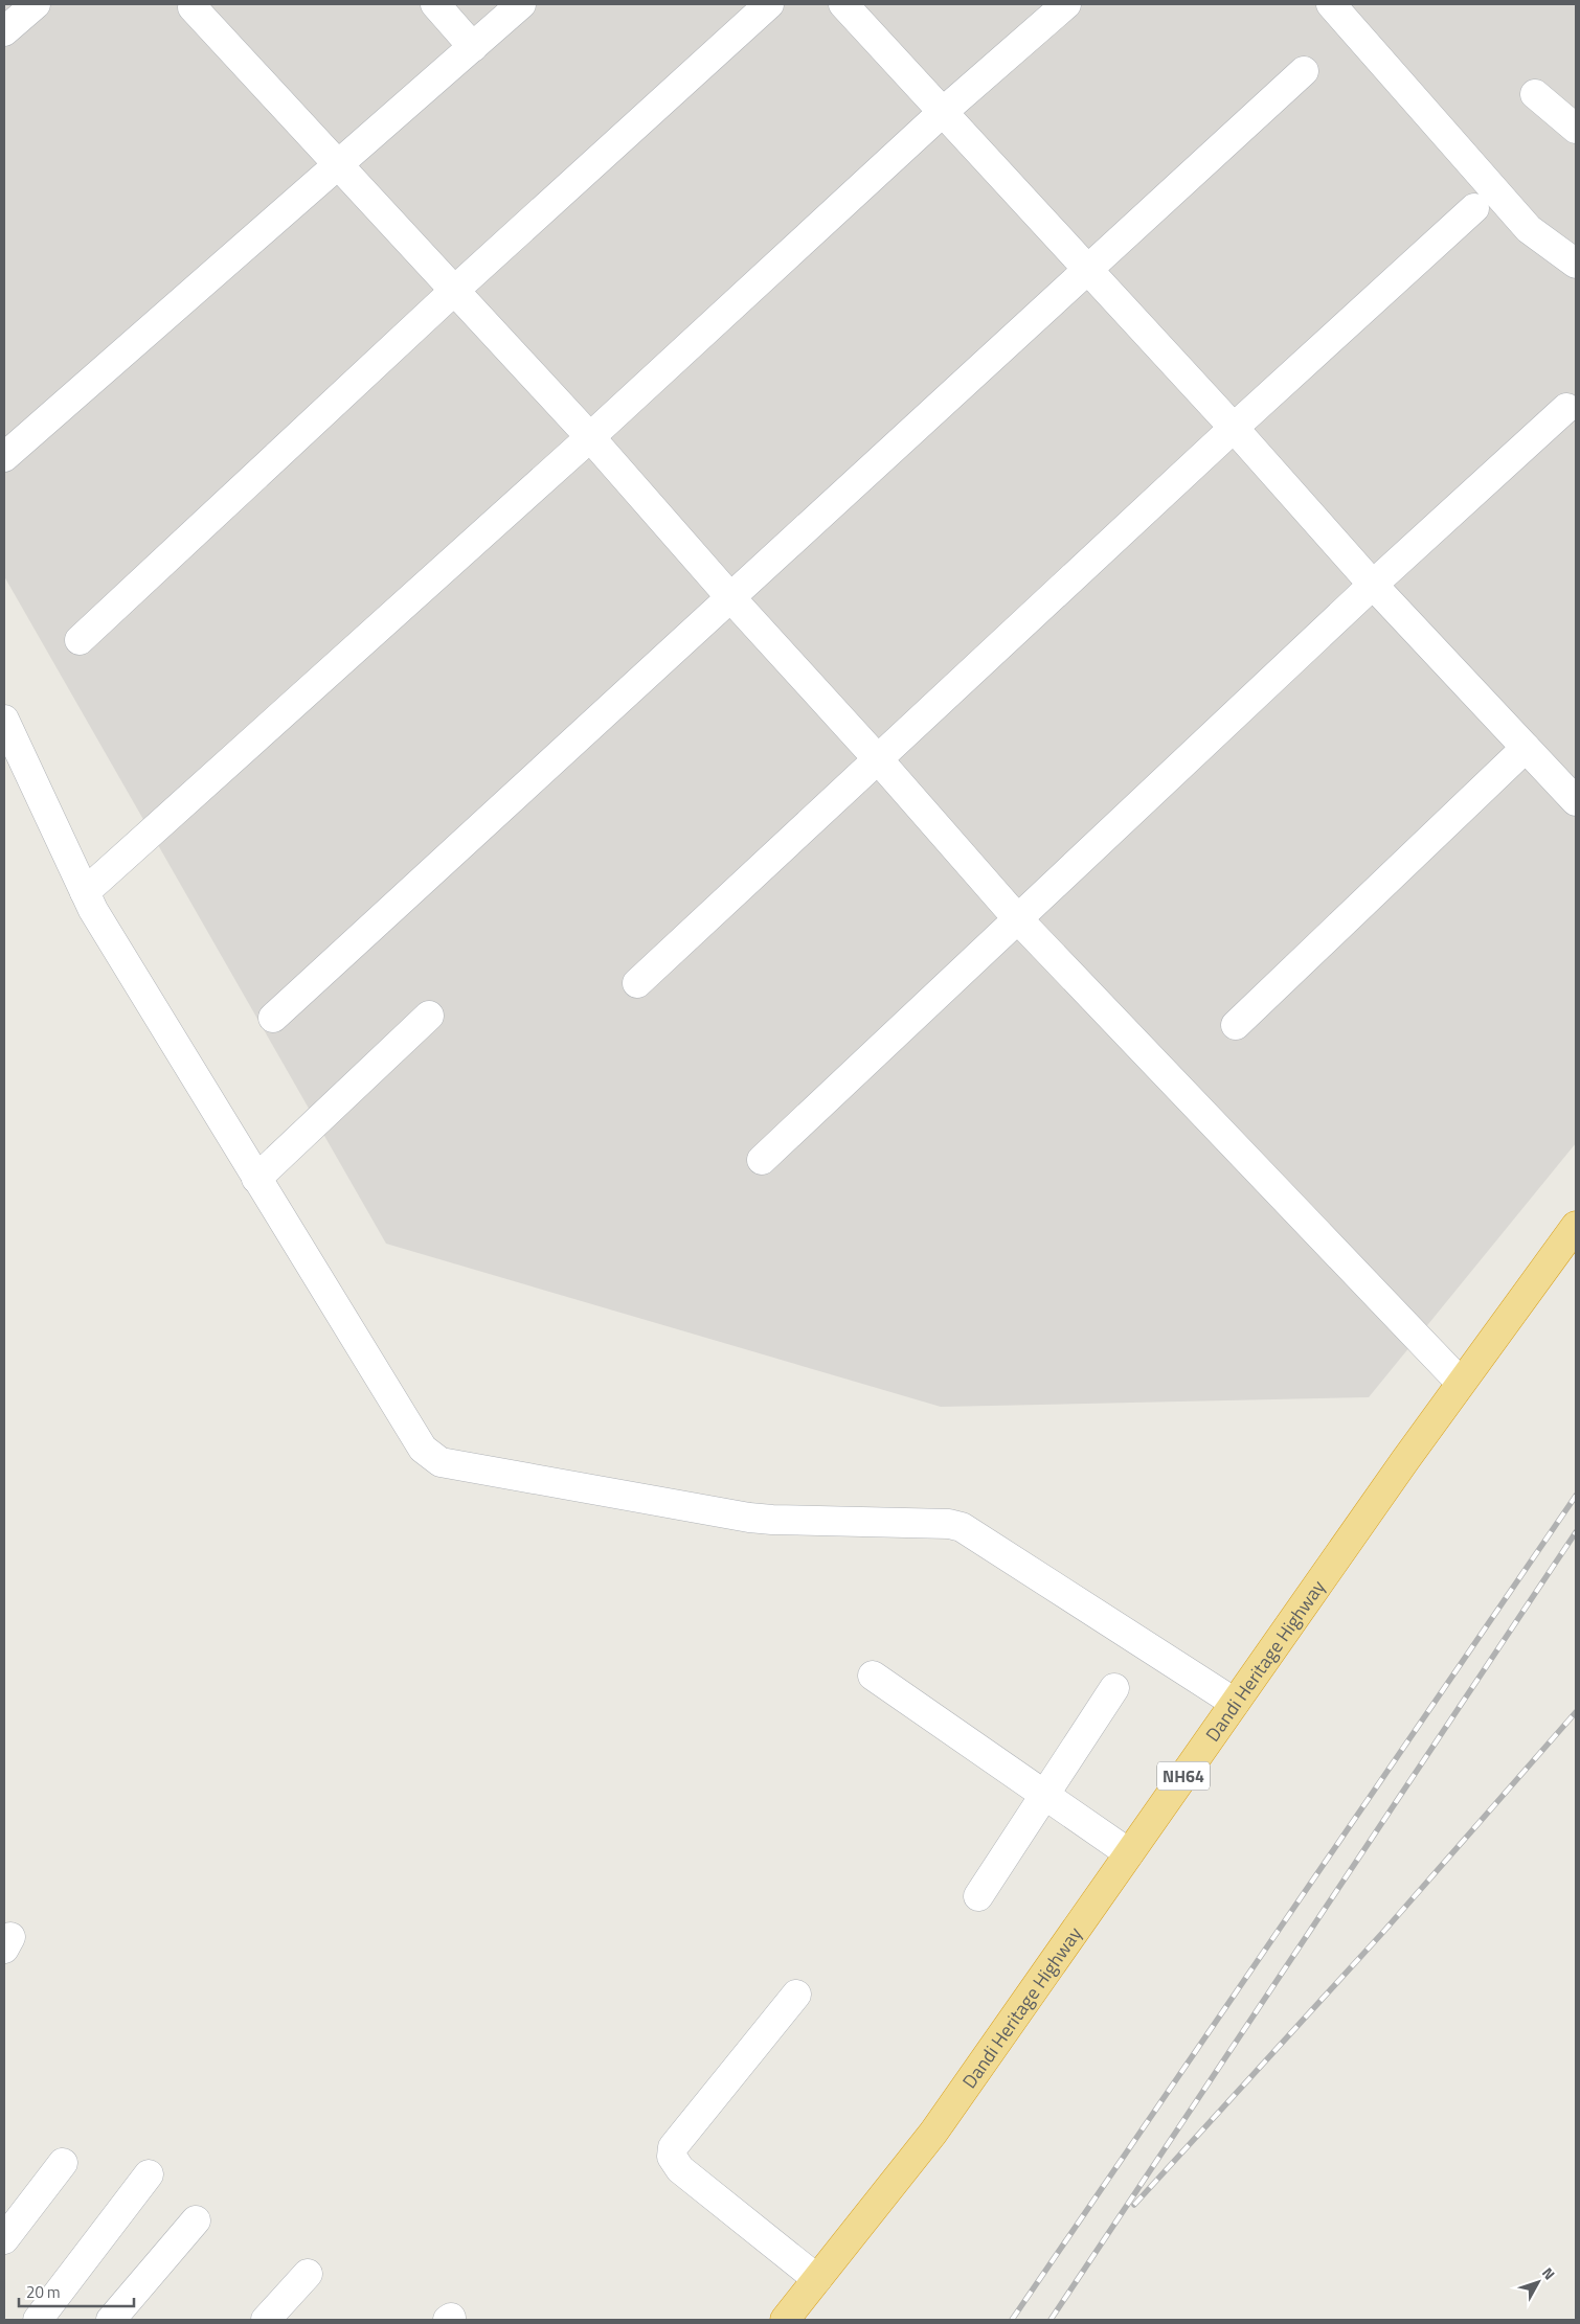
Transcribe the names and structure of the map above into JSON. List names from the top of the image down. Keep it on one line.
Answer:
{"streets":{"highway":["Dandi Heritage Highway","NH64"]},"scale_bar":"20 m","north":"top right"}
